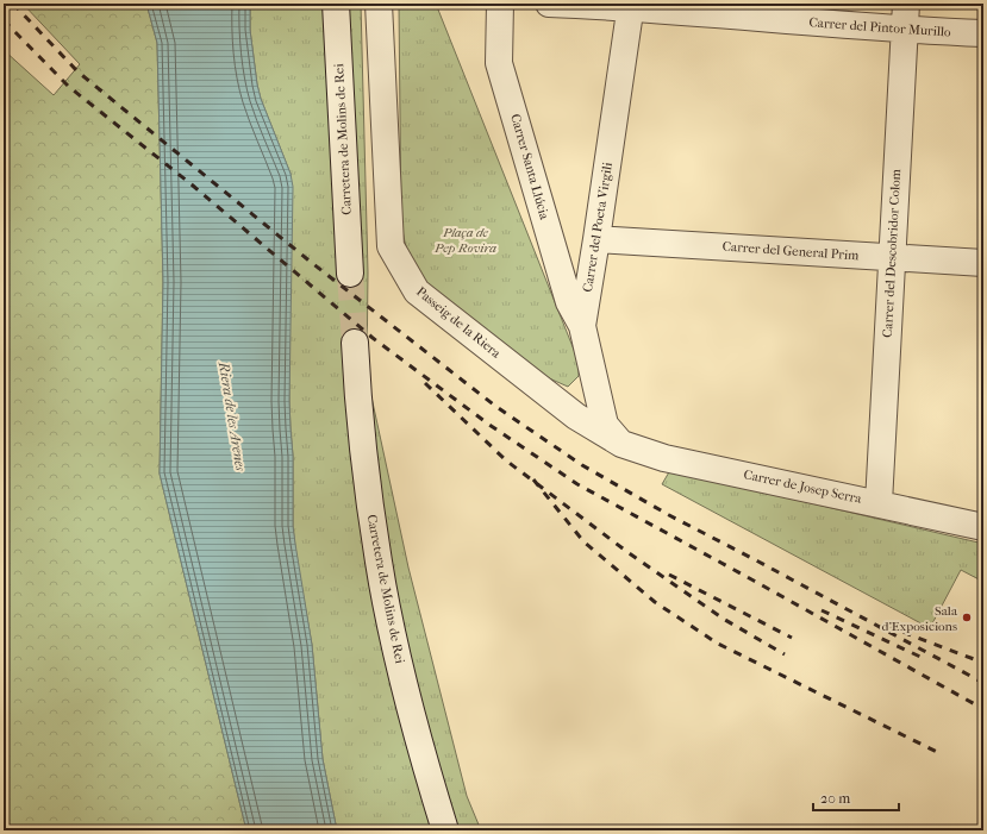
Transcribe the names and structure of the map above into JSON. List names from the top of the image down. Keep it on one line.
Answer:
{"streets":{"street":["Carrer del Pintor Murillo","Carretera de Molins de Rei","Carrer Santa Llúcia","Carrer del Poeta Virgili","Carrer del General Prim","Carrer del Descobridor Colom","Passeig de la Riera","Carrer de Josep Serra"]},"crossings":[["Carrer del Pintor Murillo","Carrer del Poeta Virgili"],["Carrer del Pintor Murillo","Carrer del Descobridor Colom"],["Carrer Santa Llúcia","Carrer del Poeta Virgili"],["Carrer del Poeta Virgili","Carrer del General Prim"],["Carrer del Poeta Virgili","Passeig de la Riera"],["Carrer del Poeta Virgili","Carrer de Josep Serra"],["Carrer del General Prim","Carrer del Descobridor Colom"],["Carrer del Descobridor Colom","Carrer de Josep Serra"],["Passeig de la Riera","Carrer de Josep Serra"]],"water":["Riera de les Arenes"],"parks":["Plaça de Pep Rovira"],"places":["Sala d'Exposicions"],"scale_bar":"20 m"}
